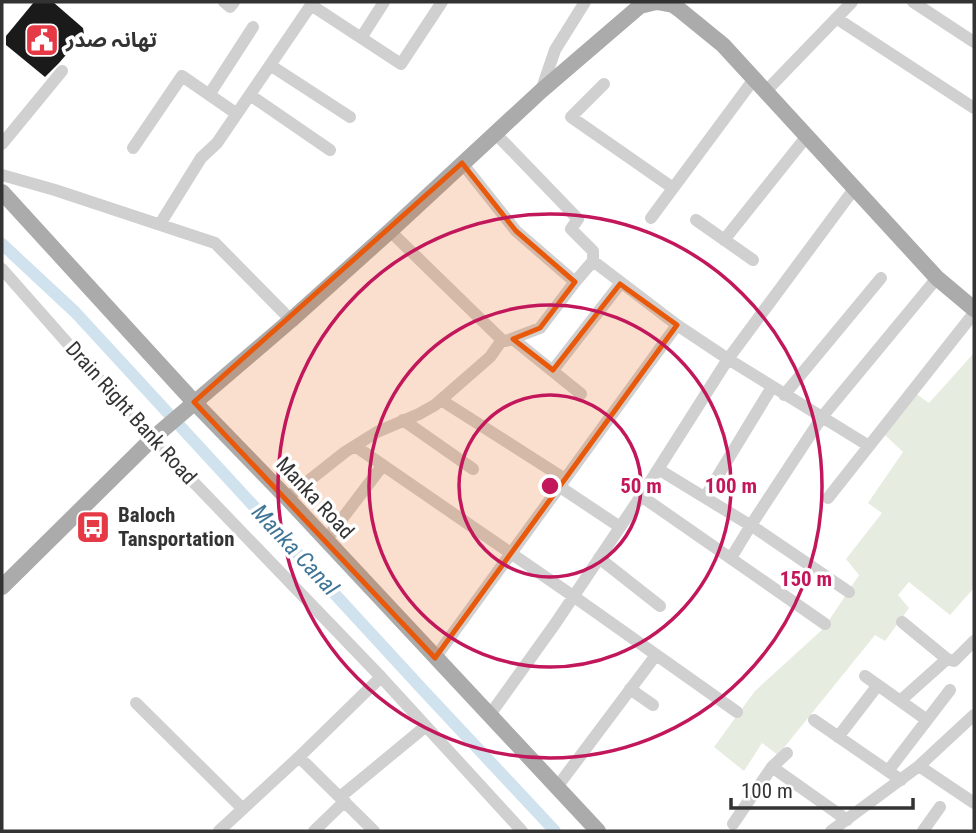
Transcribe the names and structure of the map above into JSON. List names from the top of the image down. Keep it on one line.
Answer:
{"streets":{"main road":["Manka Road"],"street":["Drain Right Bank Road"]},"water":["Manka Canal"],"places":{"public building":["تھانہ صدر"],"bus stop":["Baloch Tansportation"]},"scale_bar":"100 m","rings":["50 m","100 m","150 m"]}
